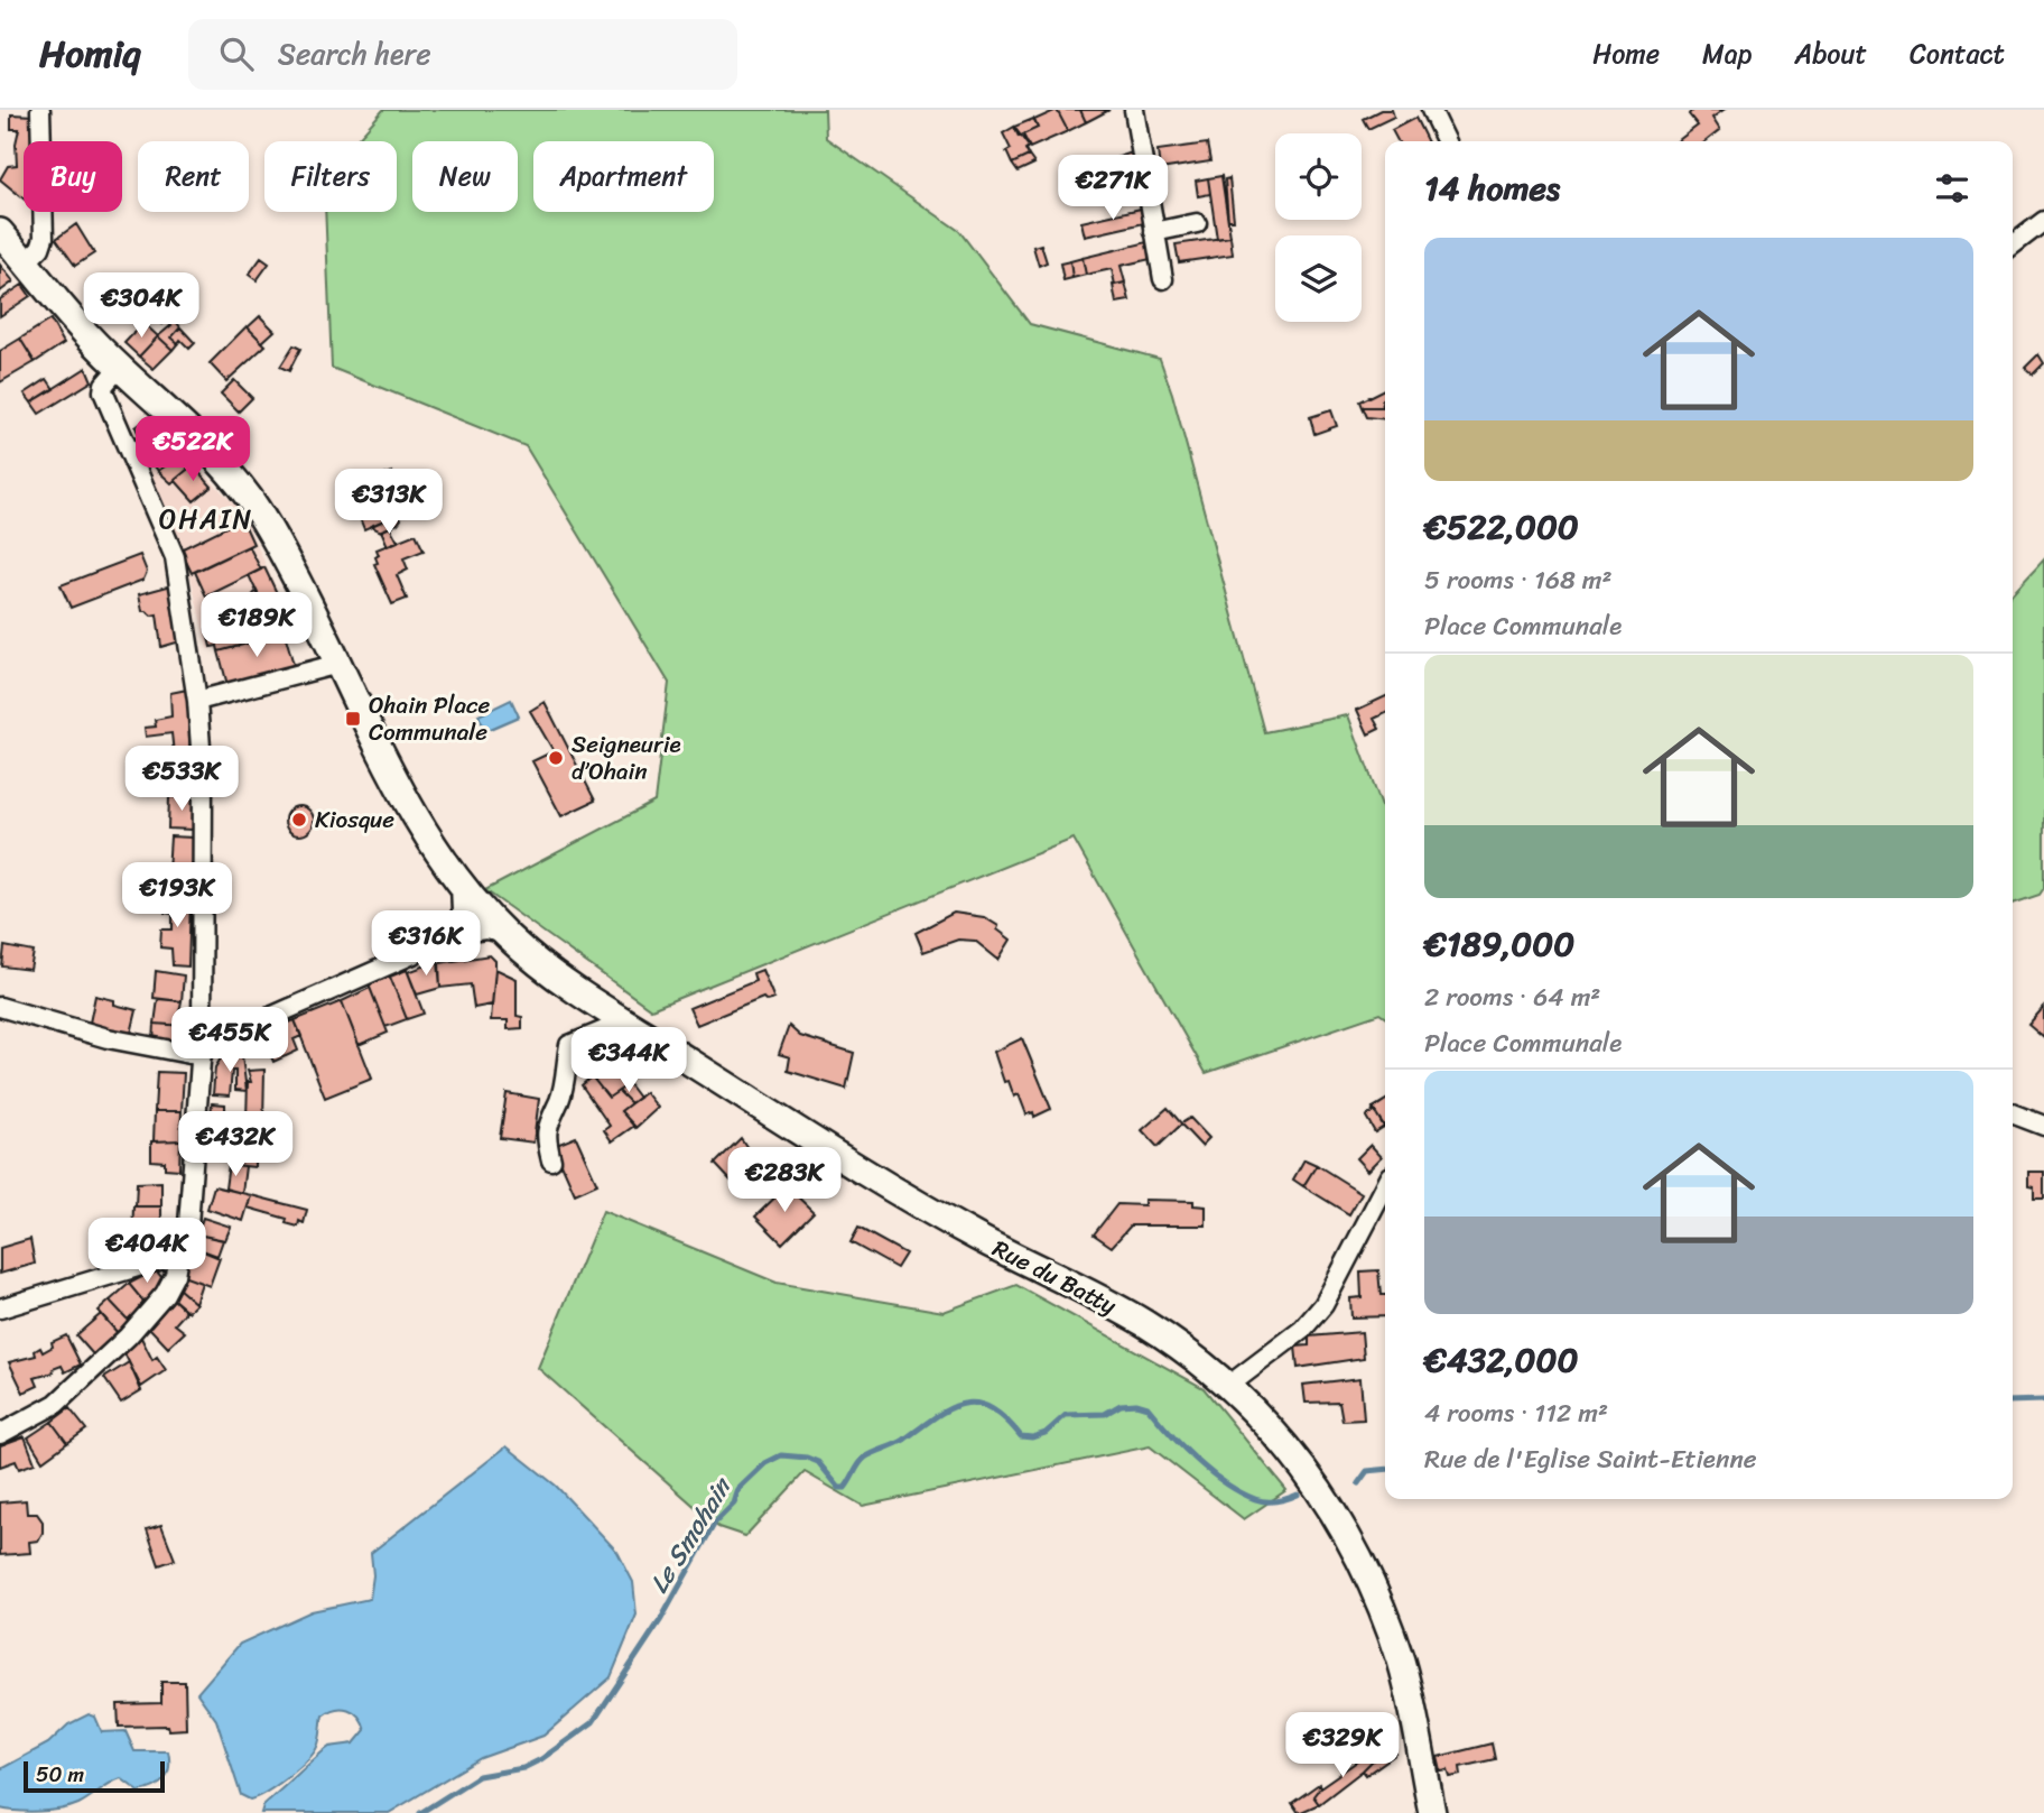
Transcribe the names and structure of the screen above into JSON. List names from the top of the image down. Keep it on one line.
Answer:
{"streets":{"main road":["Rue du Batty"]},"districts":["OHAIN"],"water":["Le Smohain"],"places":{"transit":["Ohain Place Communale"],"other":["Seigneurie d’Ohain","Kiosque"]},"scale_bar":"50 m","page":{"header":"Homiq","search":"Search here","nav":["Home","Map","About","Contact"],"chip":["Buy","Rent","Filters","New","Apartment"],"heading":"14 homes","price":["€271K","€304K","€522K","€313K","€189K","€533K","€193K","€316K","€455K","€344K","€432K","€283K","€404K","€329K"],"list":[{"name":"€522,000","note":"5 rooms · 168 m² · Place Communale"},{"name":"€189,000","note":"2 rooms · 64 m² · Place Communale"},{"name":"€432,000","note":"4 rooms · 112 m² · Rue de l'Eglise Saint-Etienne"}],"scale":"50 m"}}
